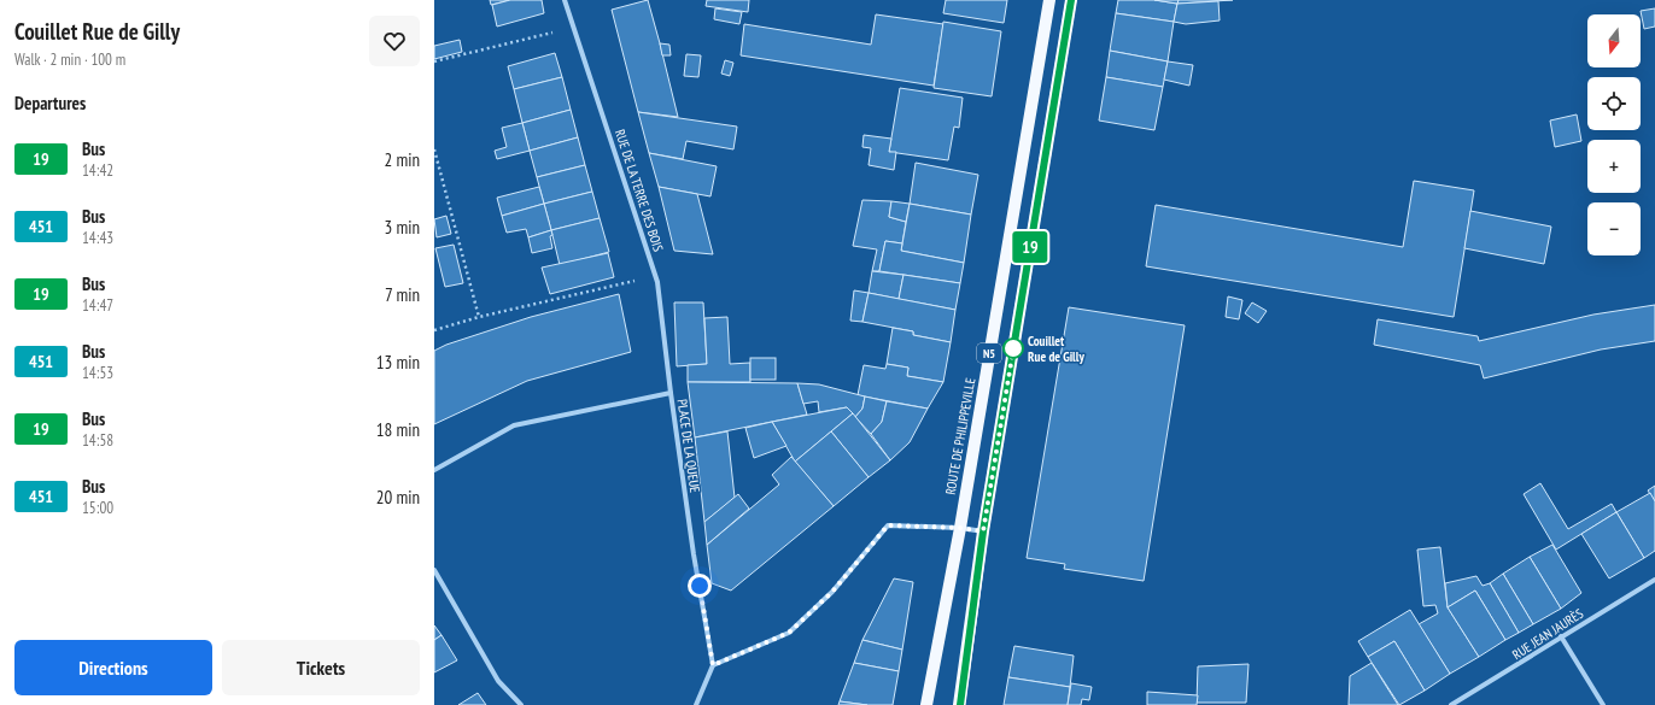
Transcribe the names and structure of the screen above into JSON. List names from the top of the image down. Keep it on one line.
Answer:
{"streets":{"main road":["N5","ROUTE DE PHILIPPEVILLE"],"street":["RUE DE LA TERRE DES BOIS","PLACE DE LA QUEUE","RUE JEAN JAURÈS"]},"crossings":[["RUE DE LA TERRE DES BOIS","PLACE DE LA QUEUE"]],"places":["Couillet Rue de Gilly"],"lines":["bus line 19"],"north":"bottom","page":{"heading":[["Couillet Rue de Gilly","Walk · 2 min · 100 m"],"Departures"],"on_map":"19","map_buttons":["+","−"],"list":[{"mark":"19","name":"Bus","note":"14:42","value":"2 min"},{"mark":"451","name":"Bus","note":"14:43","value":"3 min"},{"mark":"19","name":"Bus","note":"14:47","value":"7 min"},{"mark":"451","name":"Bus","note":"14:53","value":"13 min"},{"mark":"19","name":"Bus","note":"14:58","value":"18 min"},{"mark":"451","name":"Bus","note":"15:00","value":"20 min"}],"buttons":["Directions","Tickets"]}}
